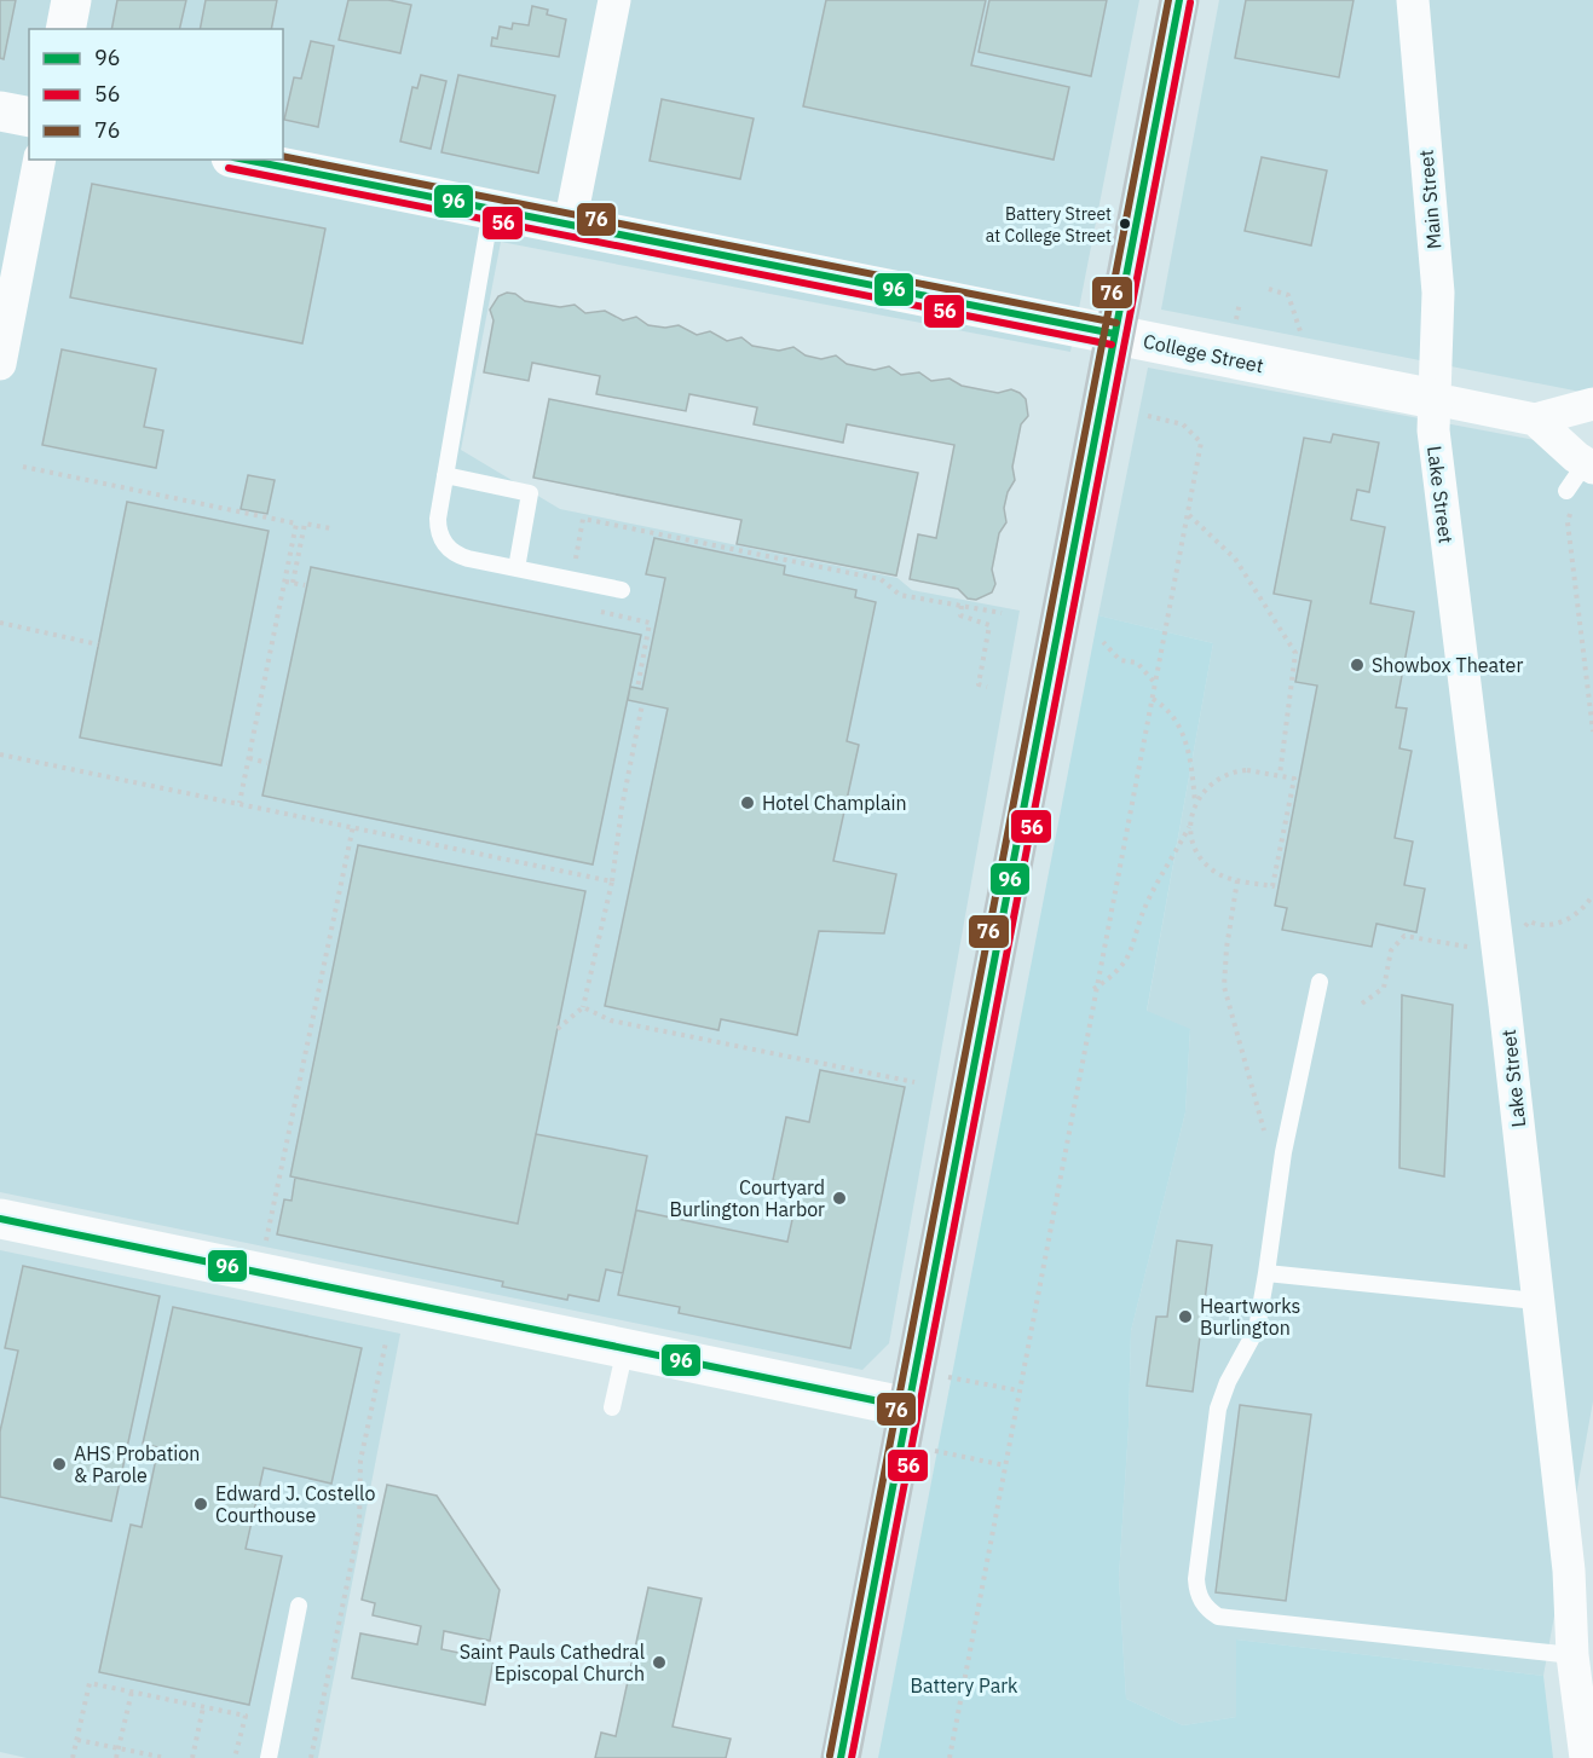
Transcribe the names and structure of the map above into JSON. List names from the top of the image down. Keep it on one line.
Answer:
{"streets":{"street":["Main Street","College Street","Lake Street"]},"crossings":[["Main Street","College Street"],["Main Street","Lake Street"],["College Street","Lake Street"]],"parks":["Battery Park"],"places":["Battery Street at College Street","Showbox Theater","Hotel Champlain","Courtyard Burlington Harbor","Heartworks Burlington","AHS Probation & Parole","Edward J. Costello Courthouse","Saint Pauls Cathedral Episcopal Church"],"lines":["transit line 96","transit line 76","transit line 56"],"legend":["96","56","76"]}
